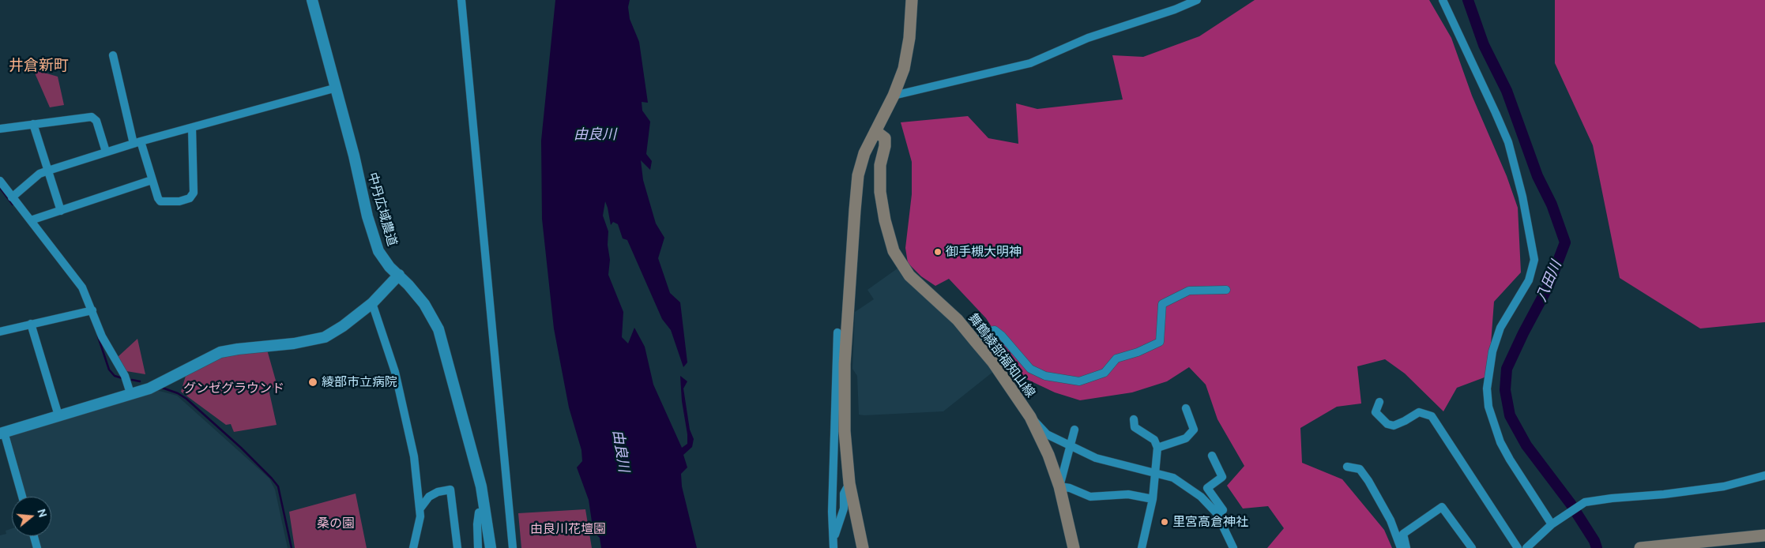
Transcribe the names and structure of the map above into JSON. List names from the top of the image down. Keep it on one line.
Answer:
{"streets":{"main road":["舞鶴綾部福知山線"],"street":["中丹広域農道"]},"districts":["井倉新町"],"water":["由良川","八田川"],"parks":["グンゼグラウンド","桑の園","由良川花壇園"],"places":["御手槻大明神","綾部市立病院","里宮高倉神社"],"north":"right"}
